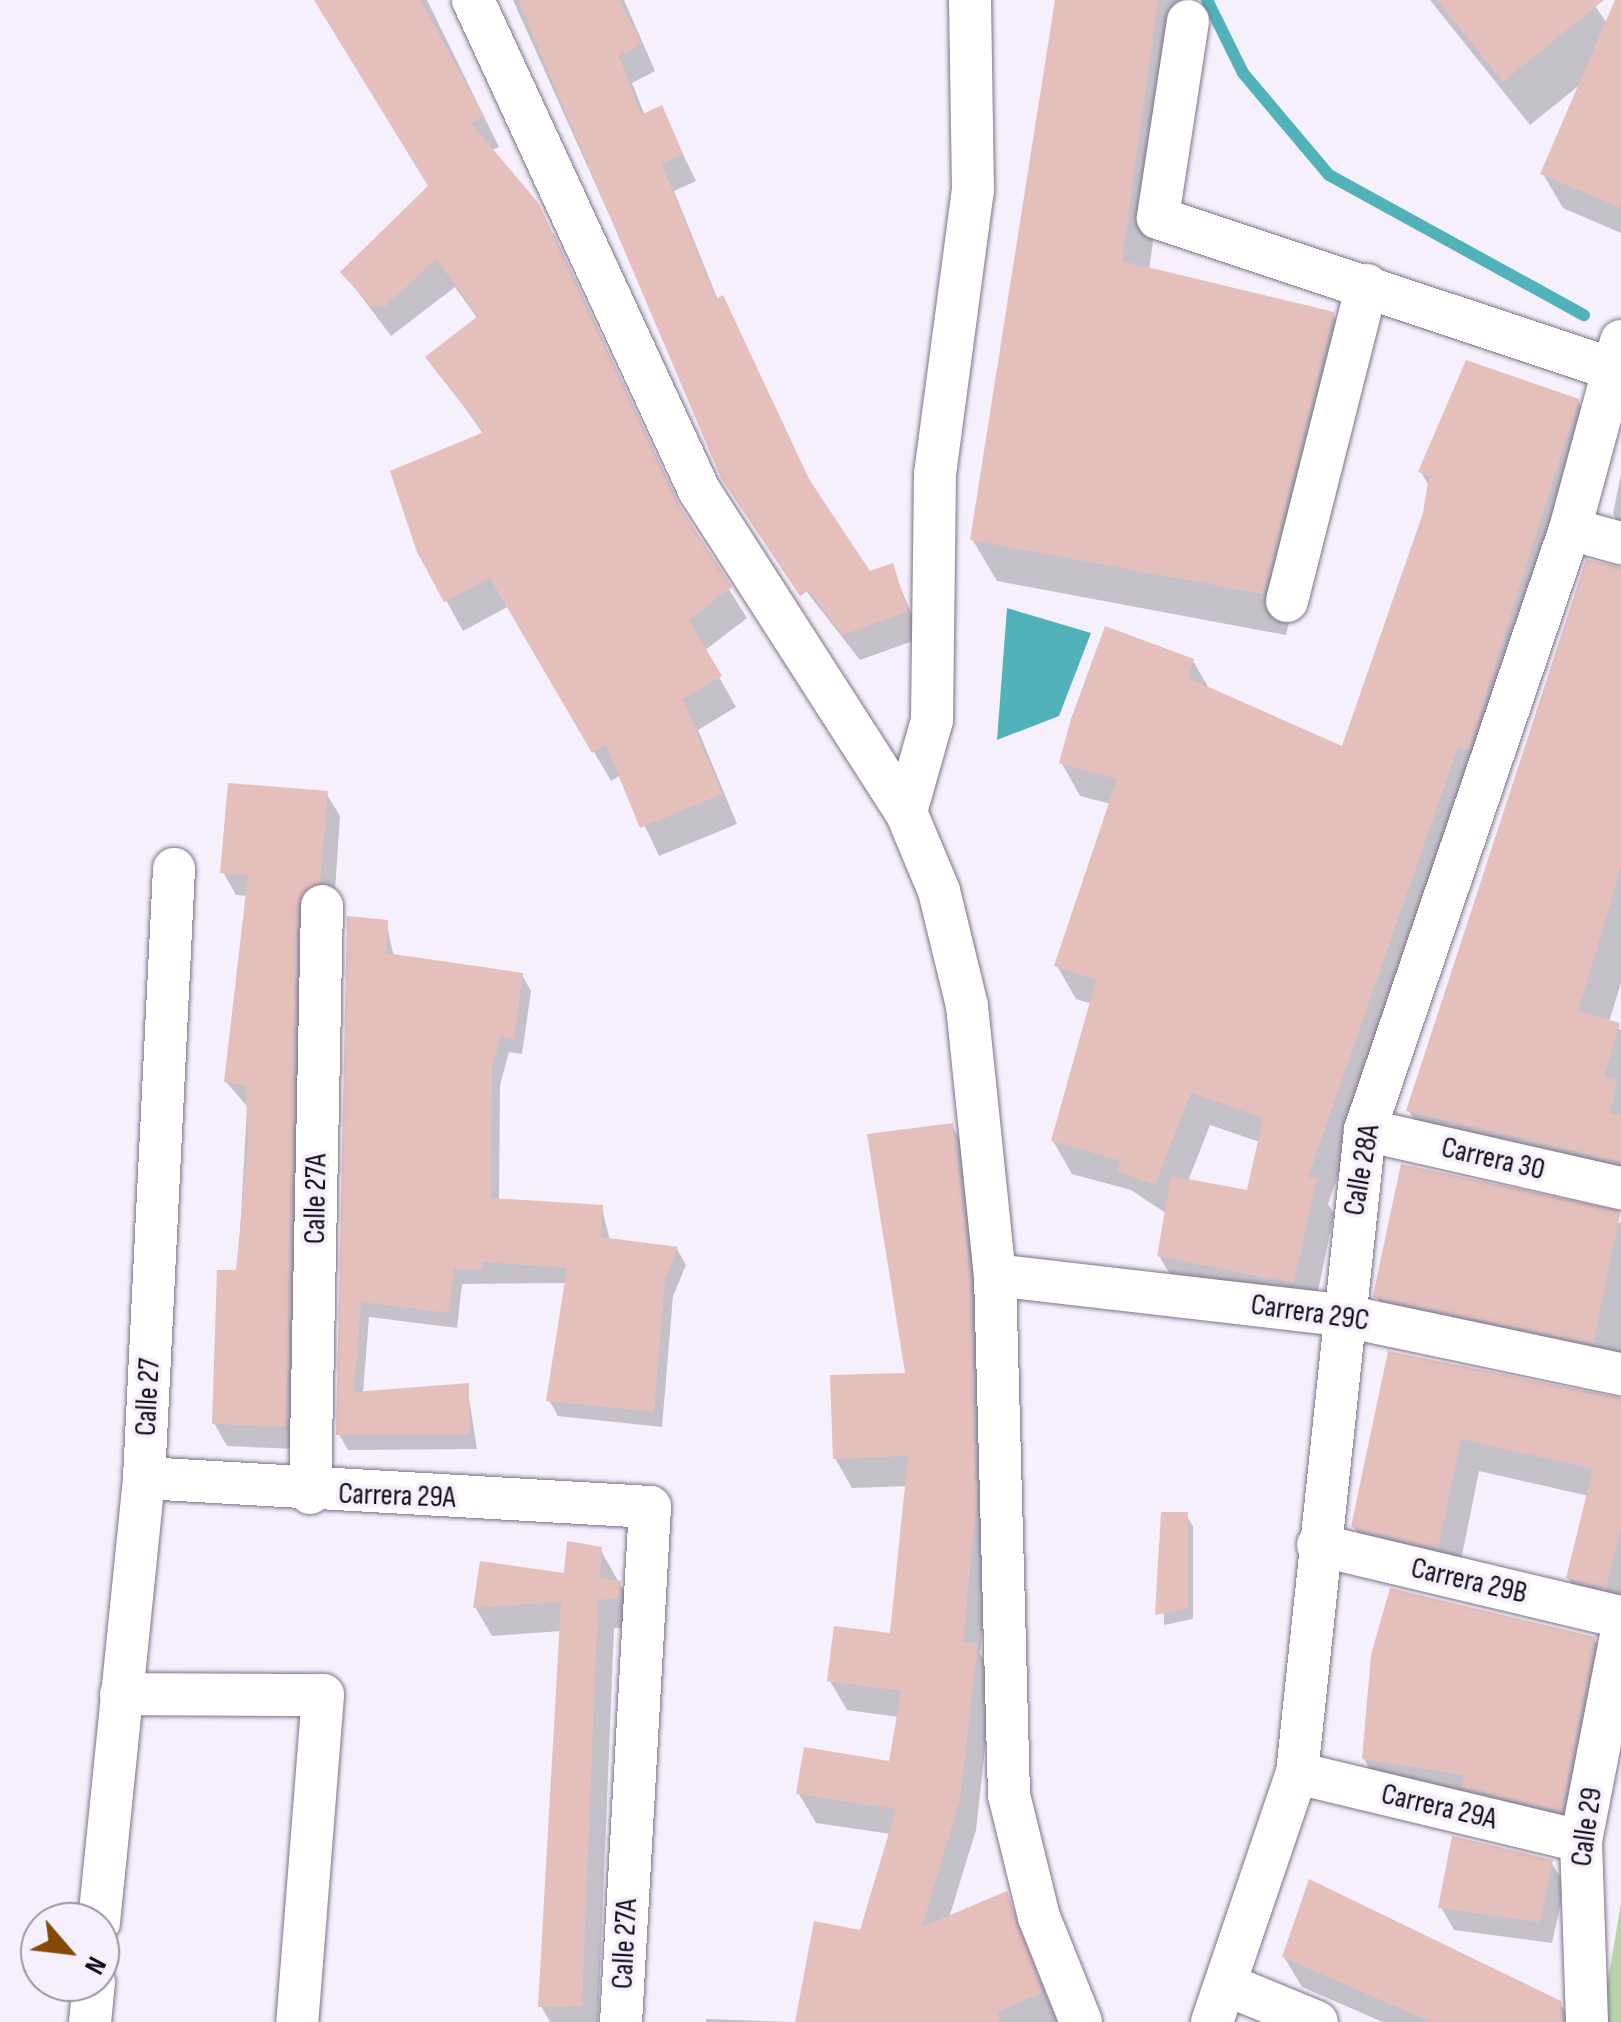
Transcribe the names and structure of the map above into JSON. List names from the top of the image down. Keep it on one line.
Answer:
{"streets":{"street":["Carrera 30","Calle 28A","Calle 27A","Carrera 29C","Calle 27","Carrera 29A","Carrera 29B","Calle 29"]},"crossings":[["Carrera 30","Calle 28A"],["Calle 28A","Carrera 29C"],["Calle 28A","Carrera 29A"],["Calle 28A","Carrera 29B"],["Calle 27A","Carrera 29A"],["Calle 27","Carrera 29A"],["Carrera 29A","Calle 29"]],"north":"bottom right"}
